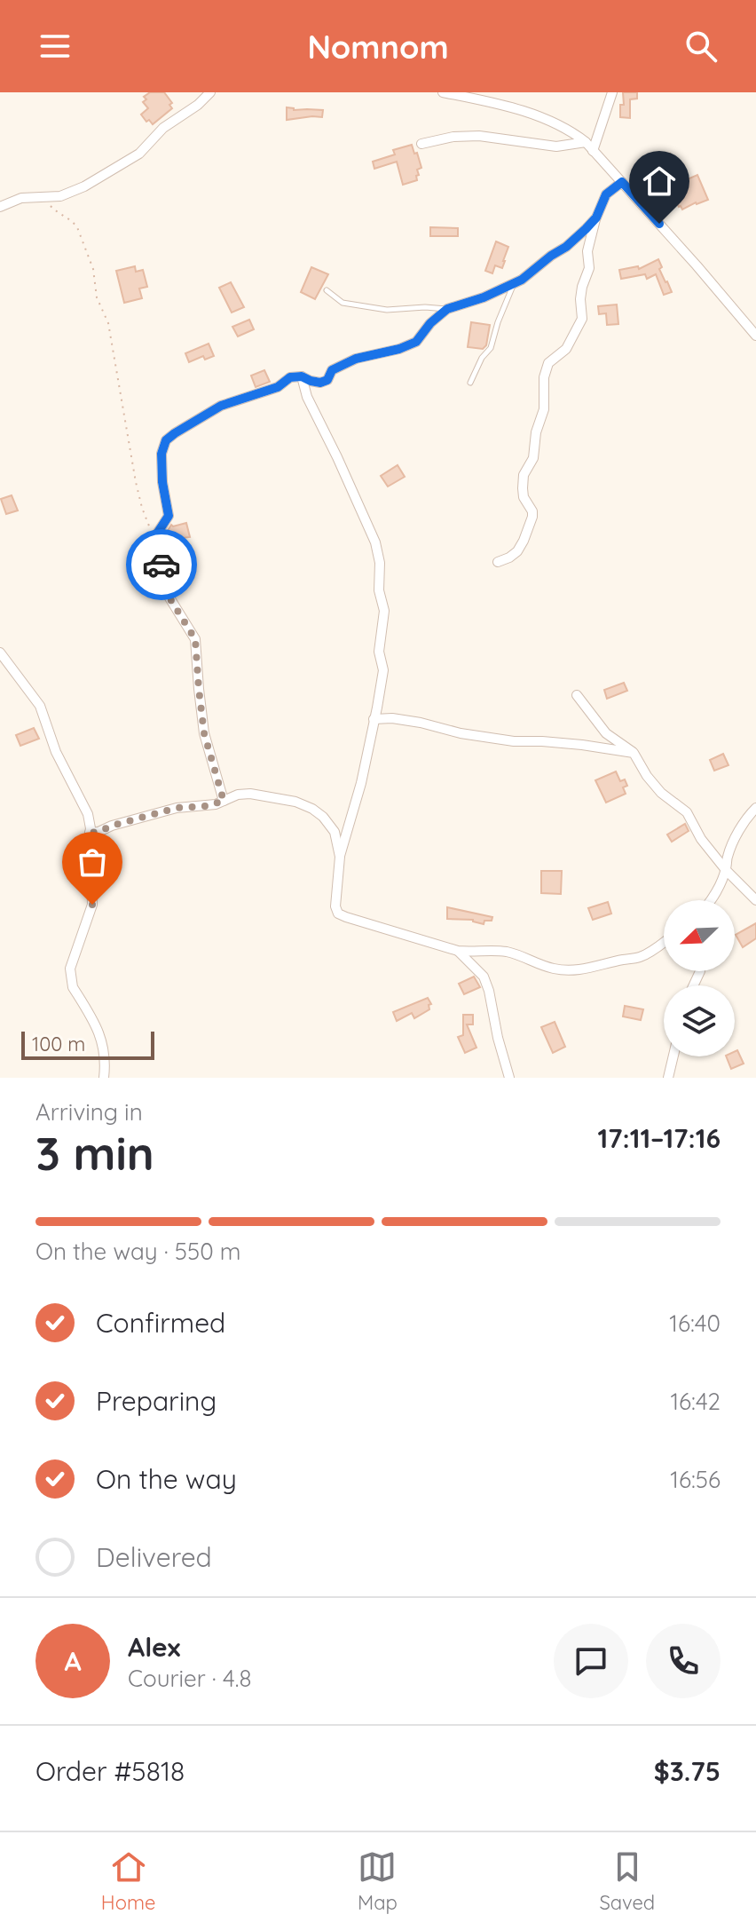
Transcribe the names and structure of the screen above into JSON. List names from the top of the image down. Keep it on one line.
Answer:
{"scale_bar":"100 m","north":"bottom left","page":{"header":"Nomnom","scale":"100 m","heading":["3 min","Arriving in","17:11–17:16"],"panel":["Alex","Courier · 4.8","Order #5818","$3.75"],"bar":"On the way · 550 m","list":[["Confirmed","16:40"],["Preparing","16:42"],["On the way","16:56"],"Delivered"],"round":"A","tabs":["Home","Map","Saved"]}}
